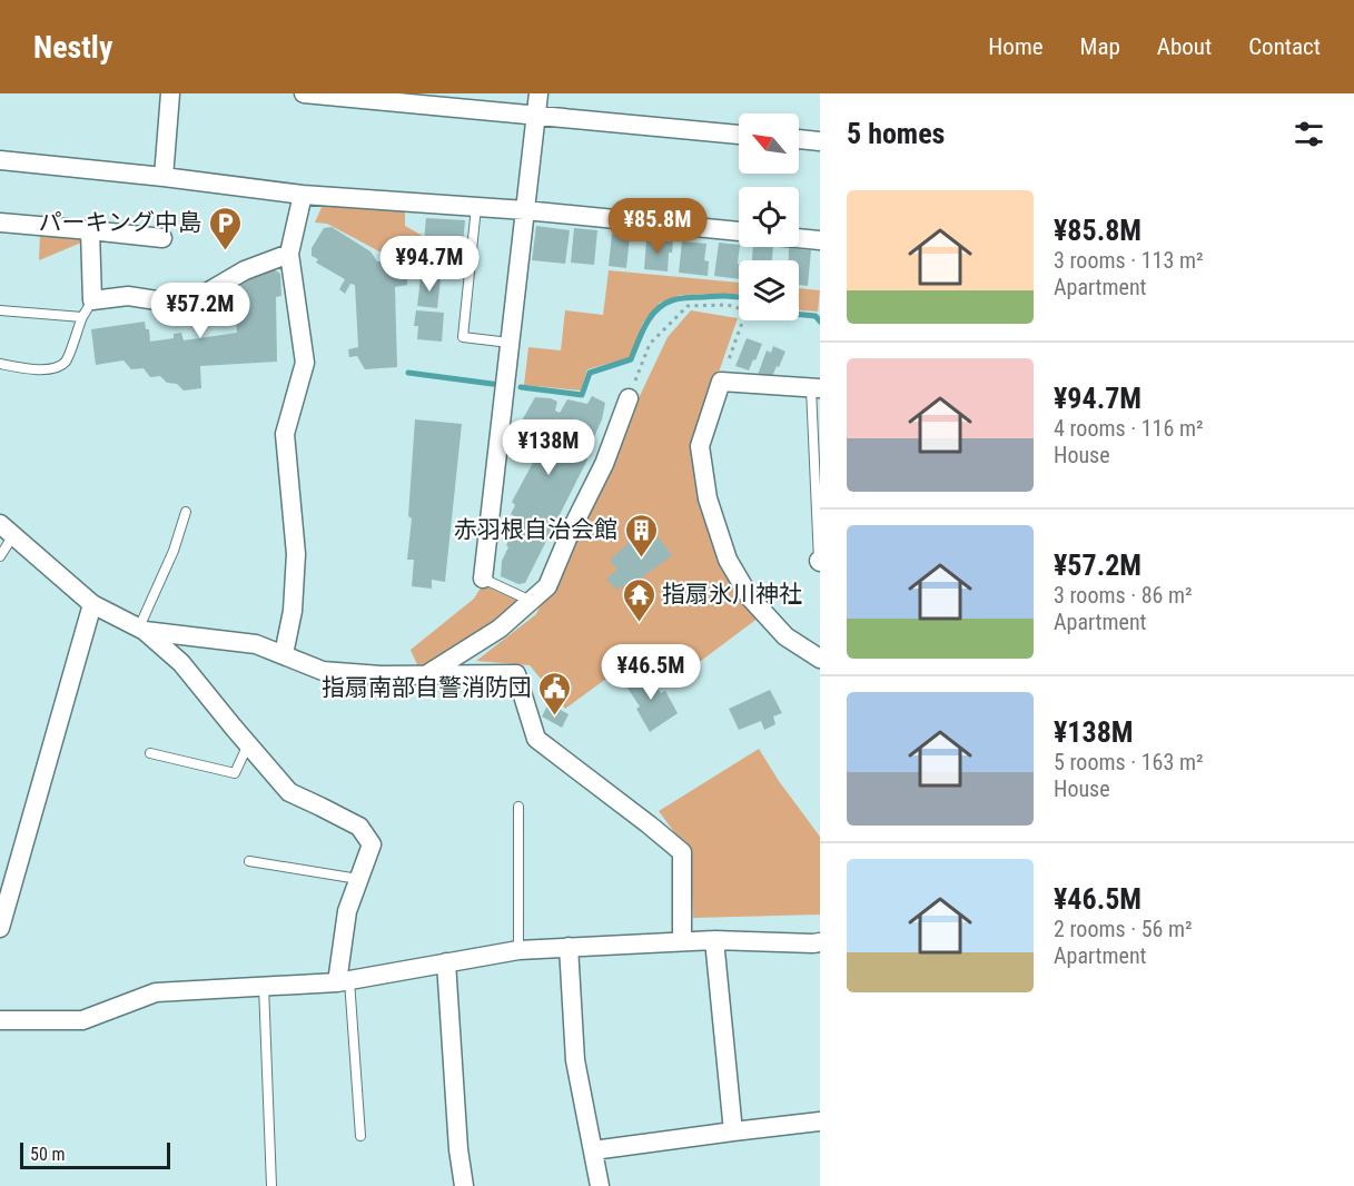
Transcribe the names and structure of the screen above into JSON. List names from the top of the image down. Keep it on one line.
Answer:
{"places":{"parking":["パーキング中島"],"building":["赤羽根自治会館"],"temple":["指扇氷川神社"],"public building":["指扇南部自警消防団"]},"scale_bar":"50 m","north":"top left","page":{"header":"Nestly","nav":["Home","Map","About","Contact"],"heading":"5 homes","list":[{"name":"¥85.8M","note":"3 rooms · 113 m² · Apartment"},{"name":"¥94.7M","note":"4 rooms · 116 m² · House"},{"name":"¥57.2M","note":"3 rooms · 86 m² · Apartment"},{"name":"¥138M","note":"5 rooms · 163 m² · House"},{"name":"¥46.5M","note":"2 rooms · 56 m² · Apartment"}],"price":["¥85.8M","¥94.7M","¥57.2M","¥138M","¥46.5M"],"scale":"50 m"}}
